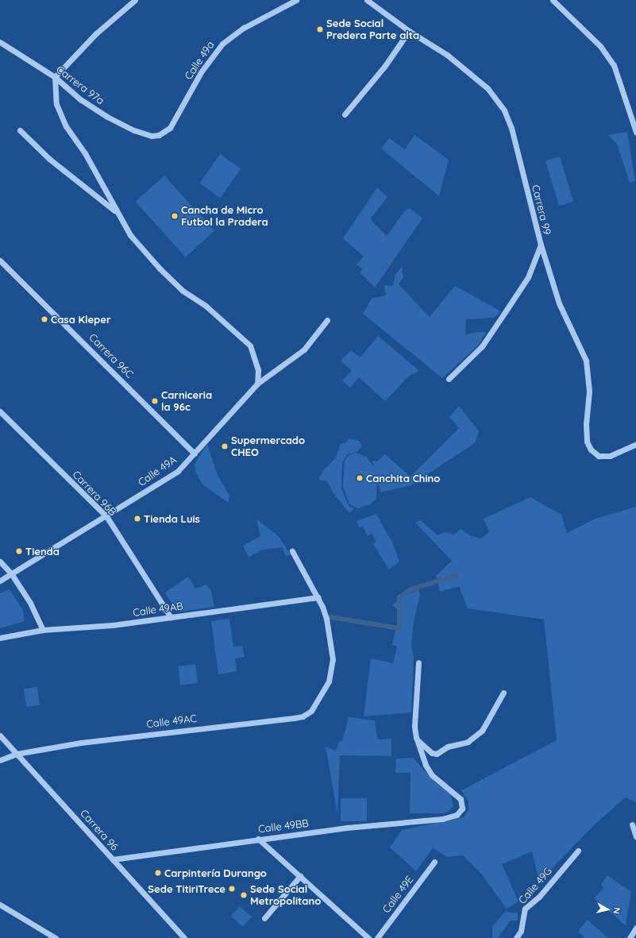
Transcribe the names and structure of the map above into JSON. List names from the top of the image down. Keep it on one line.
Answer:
{"streets":{"street":["Calle 49a","Carrera 97a","Carrera 99","Carrera 96C","Calle 49A","Carrera 96B","Calle 49AB","Calle 49AC","Calle 49BB","Carrera 96","Calle 49G","Calle 49E"]},"crossings":[["Calle 49a","Carrera 97a"],["Carrera 96C","Calle 49A"],["Calle 49A","Carrera 96B"],["Carrera 96B","Calle 49AB"],["Calle 49AB","Calle 49AC"],["Calle 49AC","Carrera 96"],["Calle 49BB","Carrera 96"]],"places":["Sede Social Predera Parte alta","Cancha de Micro Futbol la Pradera","Casa Kleper","Carniceria la 96c","Supermercado CHEO","Canchita Chino","Tienda Luis","Tienda","Carpintería Durango","Sede TitiriTrece","Sede Social Metropolitano"],"north":"right"}
